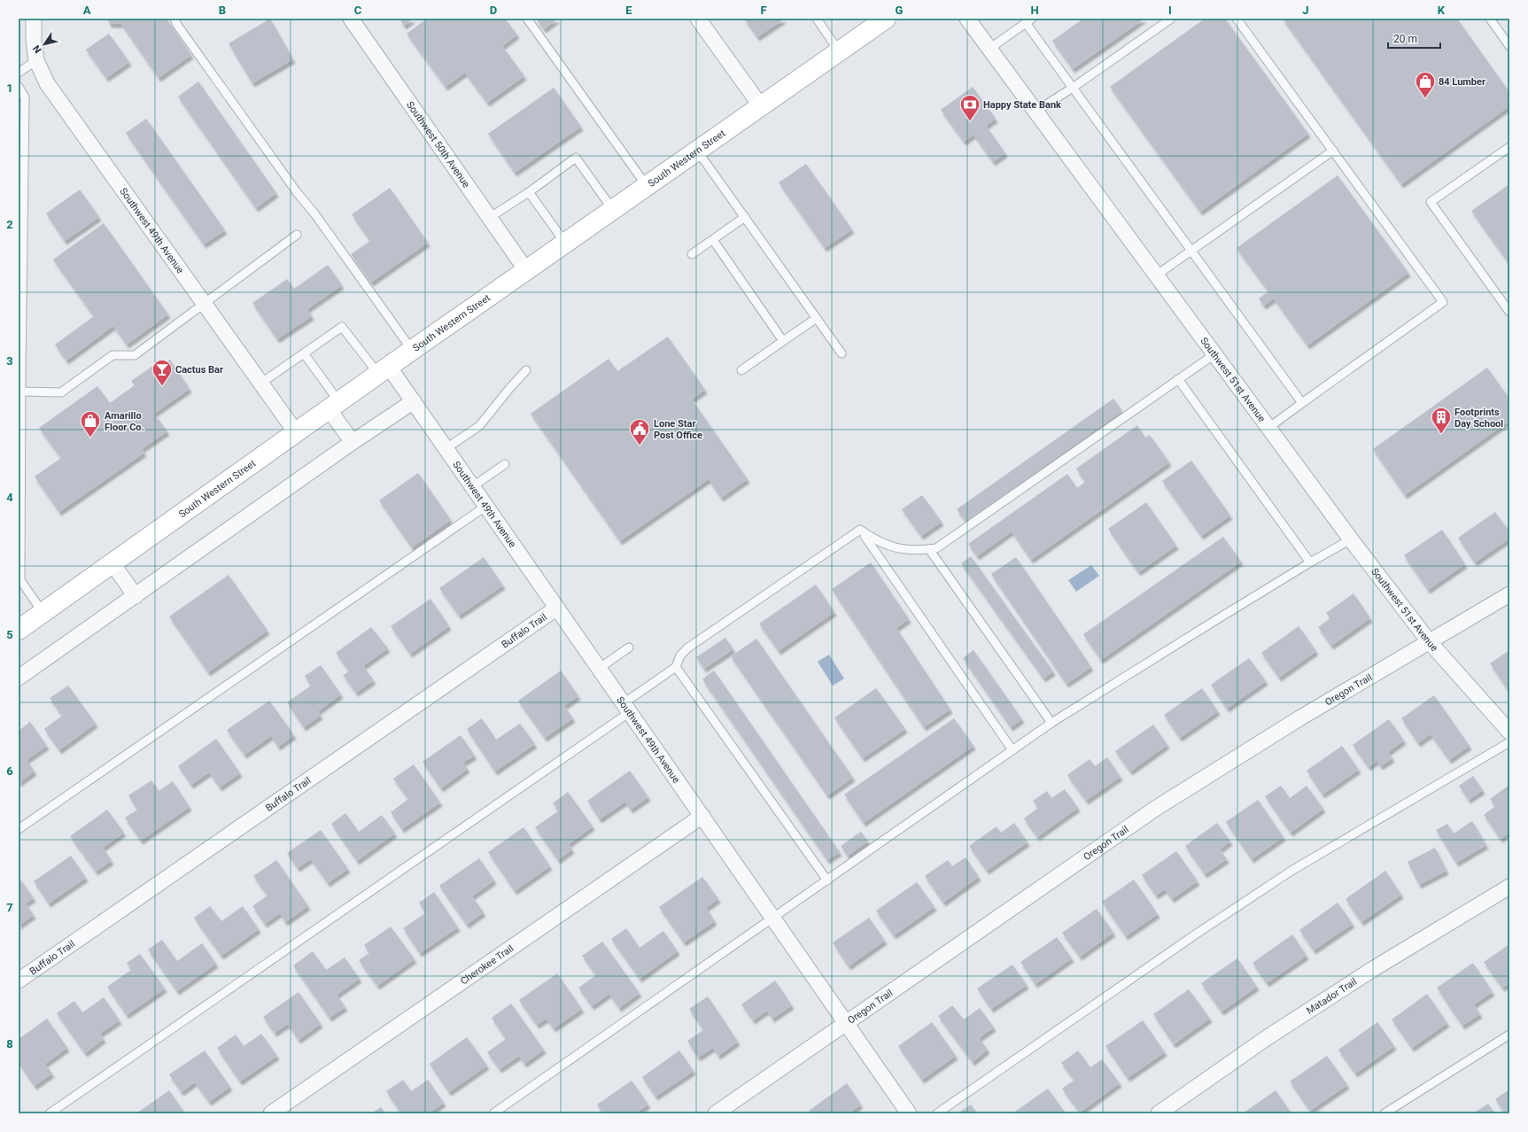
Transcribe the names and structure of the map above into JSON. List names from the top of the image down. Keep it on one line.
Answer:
{"streets":{"main road":["South Western Street"],"street":["Southwest 50th Avenue","Southwest 49th Avenue","Southwest 51st Avenue","Buffalo Trail","Oregon Trail","Cherokee Trail","Matador Trail"]},"crossings":[["Southwest 50th Avenue","South Western Street"],["South Western Street","Southwest 49th Avenue"],["Southwest 49th Avenue","Buffalo Trail"],["Southwest 49th Avenue","Oregon Trail"],["Southwest 49th Avenue","Cherokee Trail"],["Southwest 51st Avenue","Oregon Trail"]],"places":{"shop":["84 Lumber","Amarillo Floor Co."],"bank":["Happy State Bank"],"bar":["Cactus Bar"],"building":["Footprints Day School"],"public building":["Lone Star Post Office"]},"scale_bar":"20 m","north":"bottom left","grid":{"columns":["A","B","C","D","E","F","G","H","I","J","K"],"rows":["1","2","3","4","5","6","7","8"]}}
